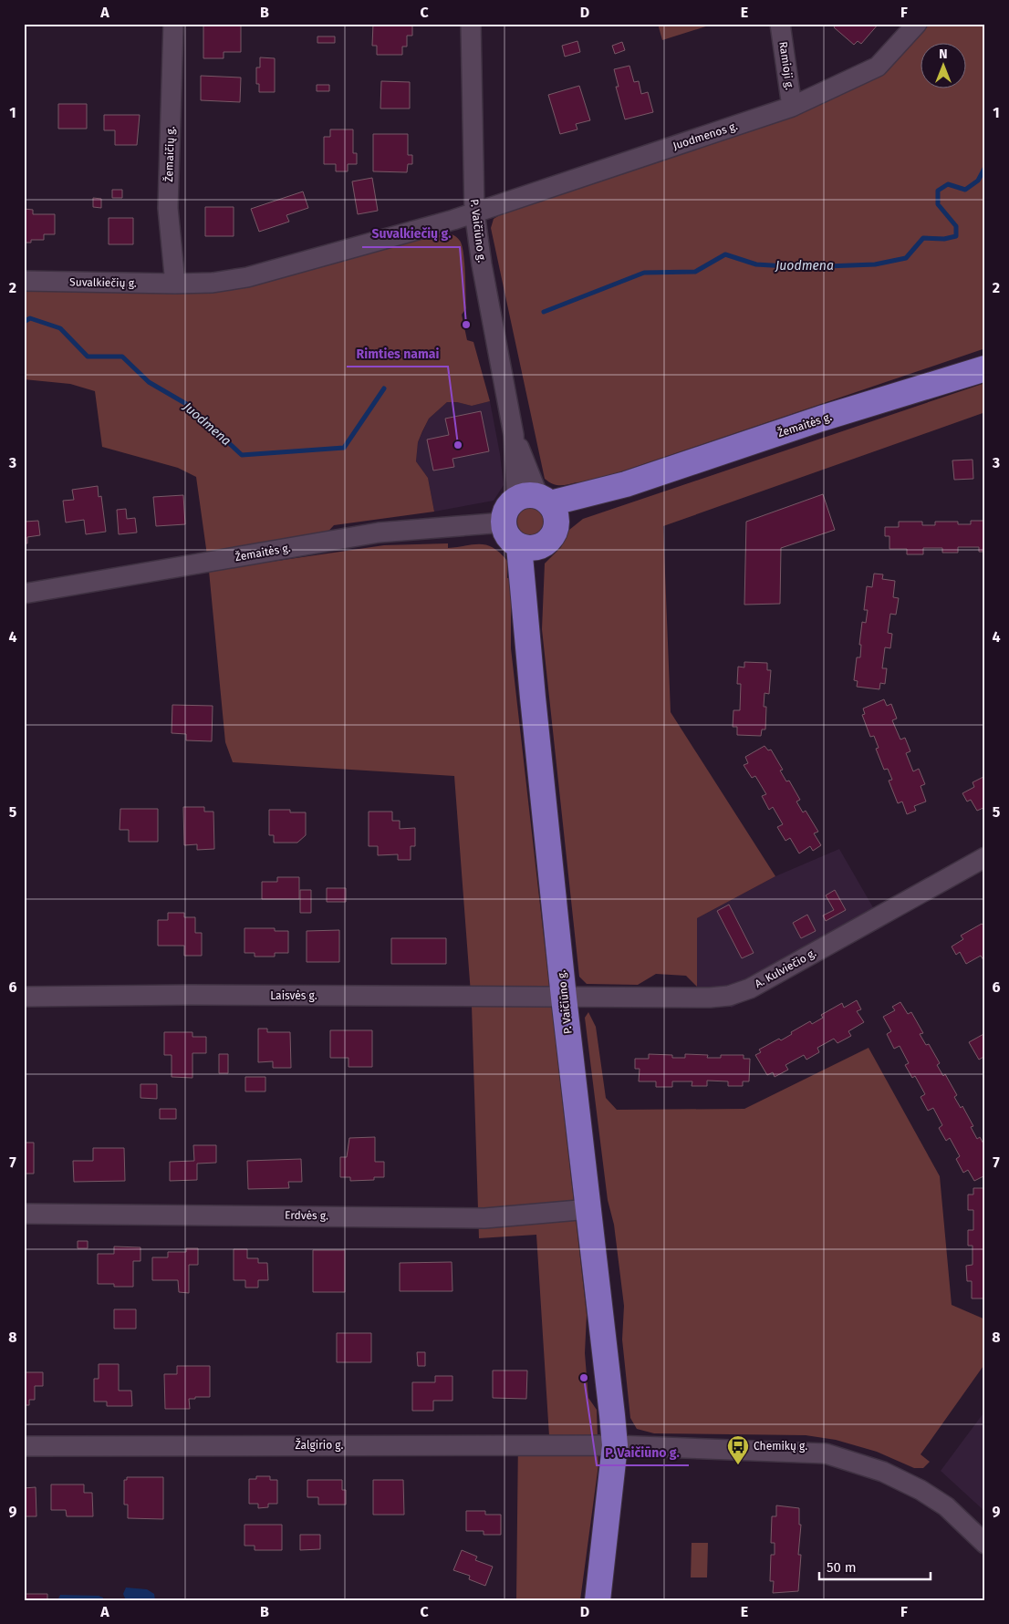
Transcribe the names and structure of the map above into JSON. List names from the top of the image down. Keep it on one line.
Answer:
{"streets":{"main road":["P. Vaičiūno g.","Žemaitės g."],"street":["Ramioji g.","Juodmenos g.","Žemaičių g.","Suvalkiečių g.","A. Kulviečio g.","Laisvės g.","Erdvės g.","Žalgirio g."]},"crossings":[["Ramioji g.","Juodmenos g."],["Juodmenos g.","P. Vaičiūno g."],["Juodmenos g.","Suvalkiečių g."],["Žemaičių g.","Suvalkiečių g."],["P. Vaičiūno g.","Suvalkiečių g."],["P. Vaičiūno g.","Žemaitės g."],["P. Vaičiūno g.","A. Kulviečio g."],["P. Vaičiūno g.","Laisvės g."],["P. Vaičiūno g.","Erdvės g."],["P. Vaičiūno g.","Žalgirio g."],["A. Kulviečio g.","Laisvės g."]],"water":["Juodmena"],"places":{"other":["Suvalkiečių g.","Rimties namai","P. Vaičiūno g."],"bus stop":["Chemikų g."]},"scale_bar":"50 m","north":"top","grid":{"columns":["A","B","C","D","E","F"],"rows":["1","2","3","4","5","6","7","8","9"]}}
